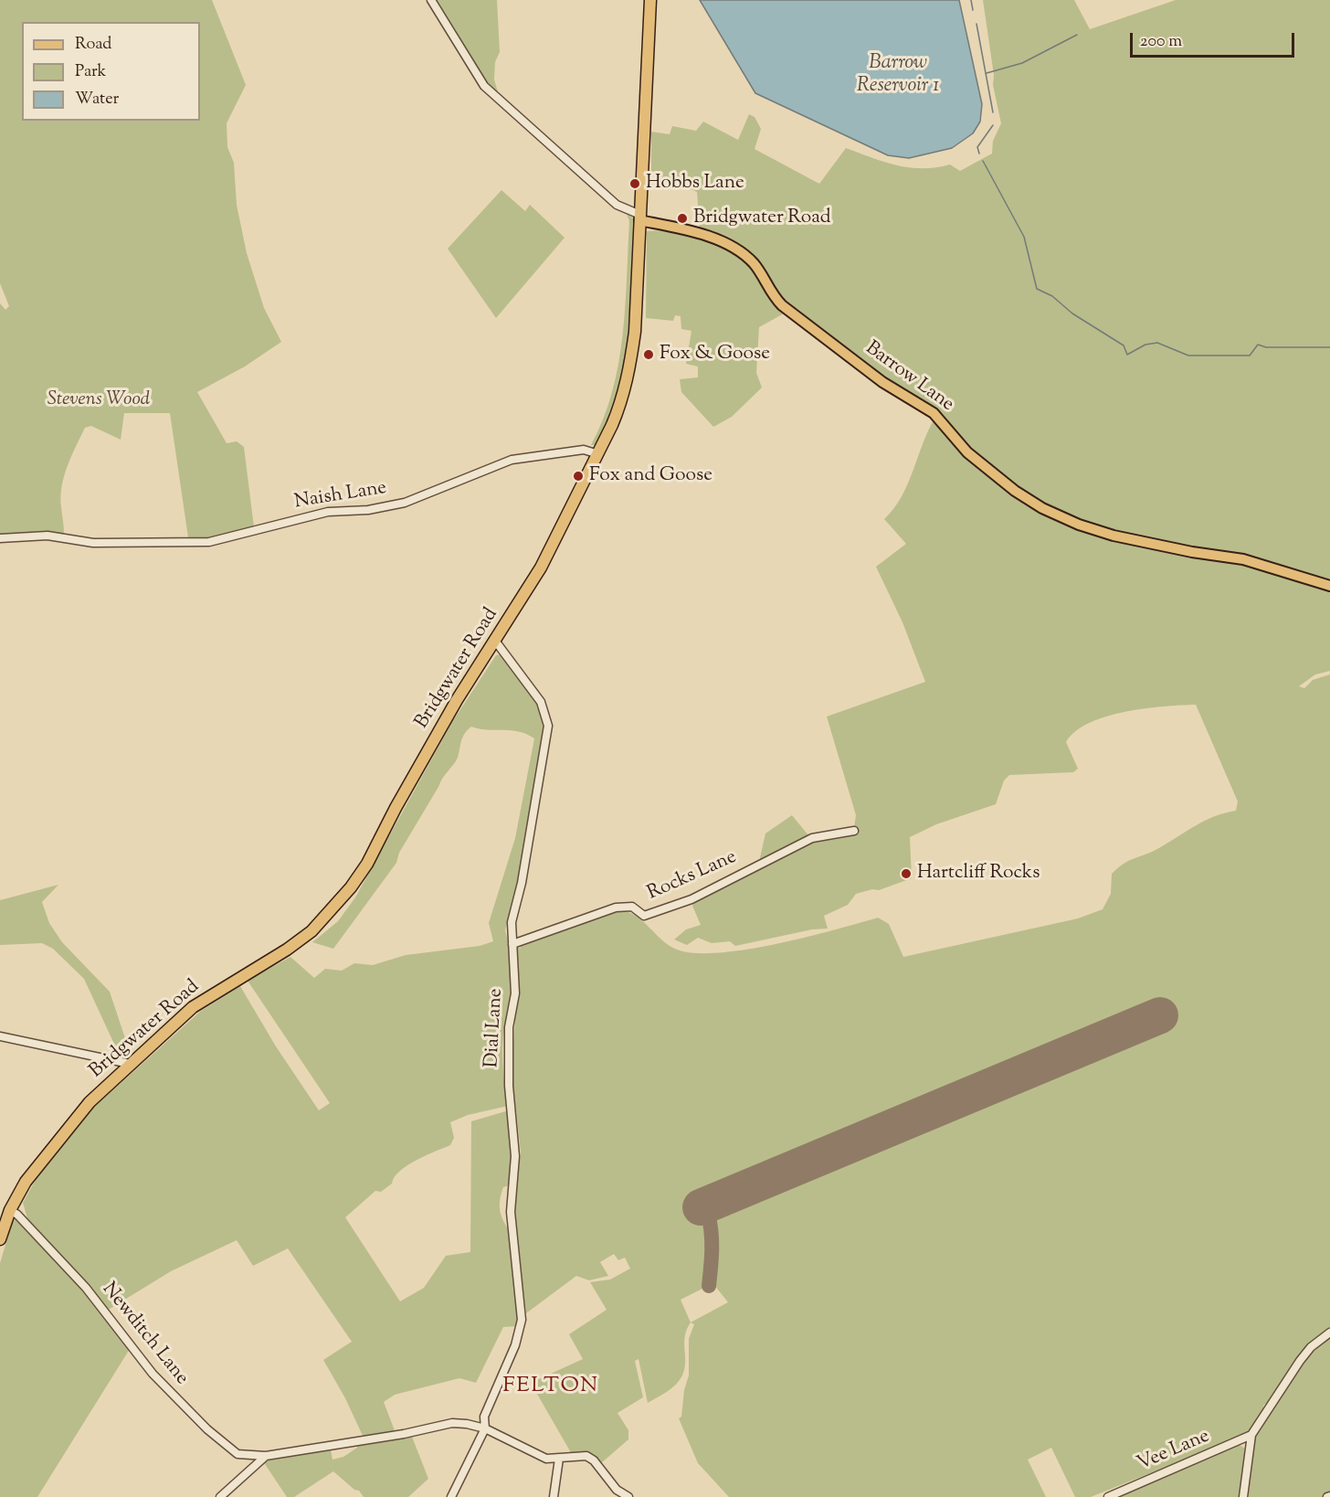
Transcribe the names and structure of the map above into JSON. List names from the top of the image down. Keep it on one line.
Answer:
{"streets":{"highway":["Bridgwater Road"],"main road":["Barrow Lane"],"street":["Naish Lane","Rocks Lane","Dial Lane","Newditch Lane","Vee Lane"]},"crossings":[["Barrow Lane","Bridgwater Road"],["Naish Lane","Bridgwater Road"],["Bridgwater Road","Dial Lane"],["Bridgwater Road","Newditch Lane"],["Rocks Lane","Dial Lane"],["Dial Lane","Newditch Lane"]],"districts":["FELTON"],"water":["Barrow Reservoir 1"],"parks":["Stevens Wood"],"places":["Hobbs Lane","Bridgwater Road","Fox & Goose","Fox and Goose","Hartcliff Rocks"],"legend":["Road","Park","Water"],"scale_bar":"200 m"}
